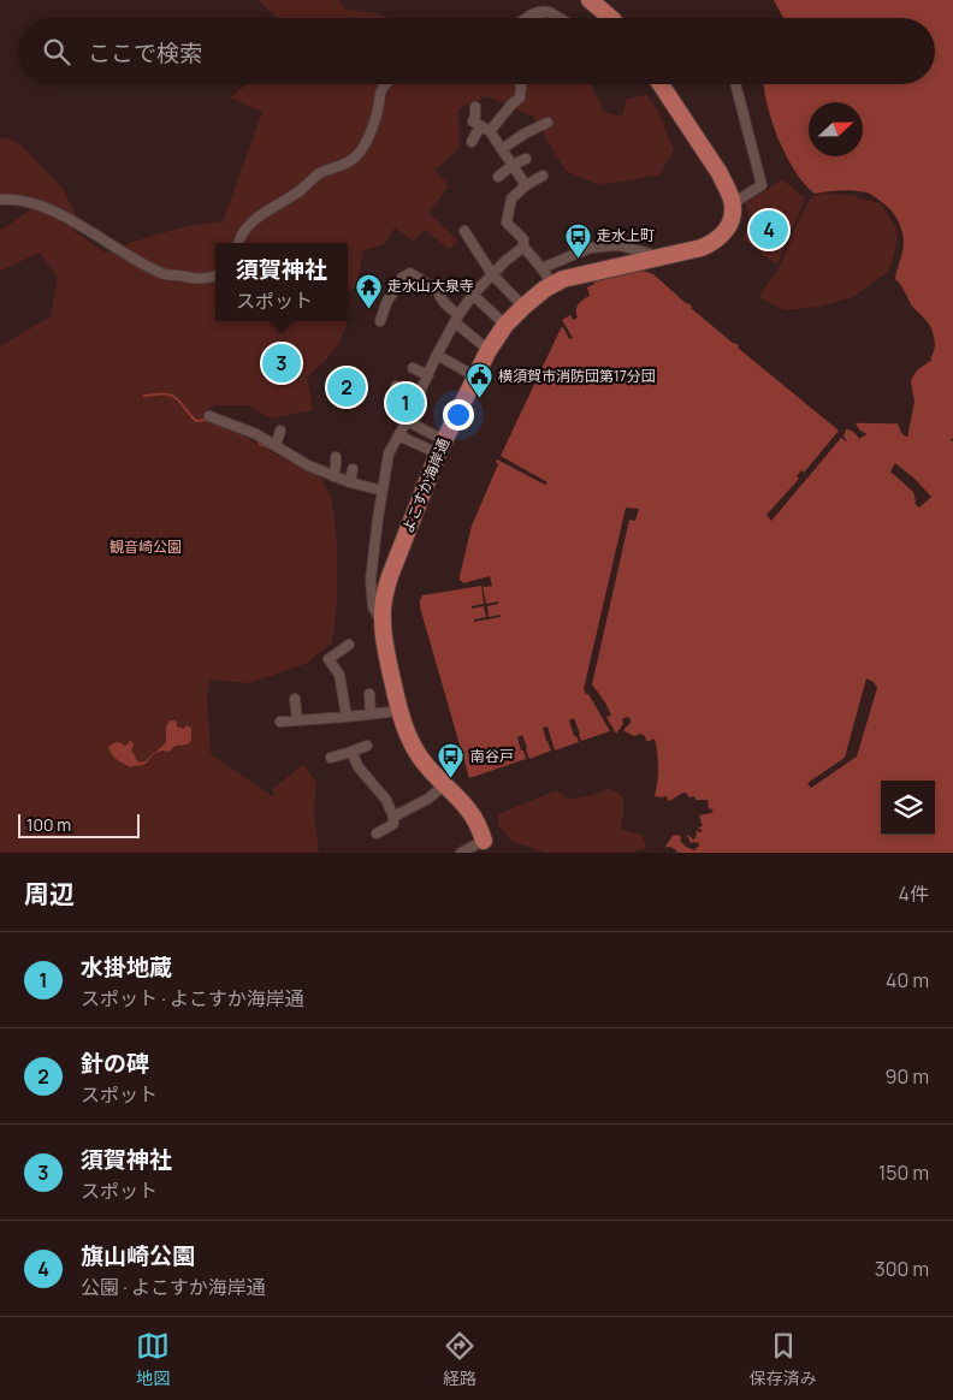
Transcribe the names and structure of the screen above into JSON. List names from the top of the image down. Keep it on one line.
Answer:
{"streets":{"highway":["よこすか海岸通"]},"parks":["観音崎公園"],"places":{"bus stop":["走水上町","南谷戸"],"temple":["走水山大泉寺"],"public building":["横須賀市消防団第17分団"]},"scale_bar":"100 m","north":"right","page":{"search":"ここで検索","pins":["4","3","2","1"],"popup":["須賀神社","スポット"],"scale":"100 m","heading":["周辺","4件"],"list":[{"mark":"1","name":"水掛地蔵","note":"スポット · よこすか海岸通","value":"40 m"},{"mark":"2","name":"針の碑","note":"スポット","value":"90 m"},{"mark":"3","name":"須賀神社","note":"スポット","value":"150 m"},{"mark":"4","name":"旗山崎公園","note":"公園 · よこすか海岸通","value":"300 m"}],"nav":["地図","経路","保存済み"]}}
